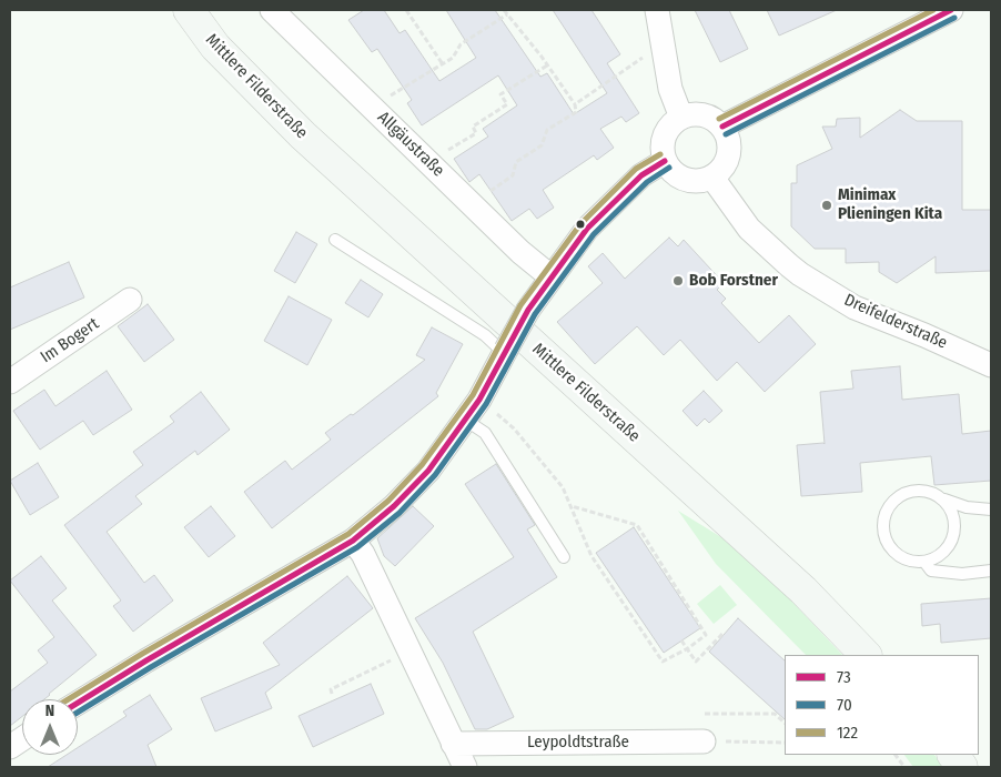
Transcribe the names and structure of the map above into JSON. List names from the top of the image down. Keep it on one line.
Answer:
{"streets":{"main road":["Mittlere Filderstraße"],"street":["Allgäustraße","Dreifelderstraße","Im Bogert","Leypoldtstraße"]},"places":["Minimax Plieningen Kita","Bob Forstner"],"lines":["transit line 73","transit line 122","transit line 70"],"legend":["73","70","122"],"north":"top"}
